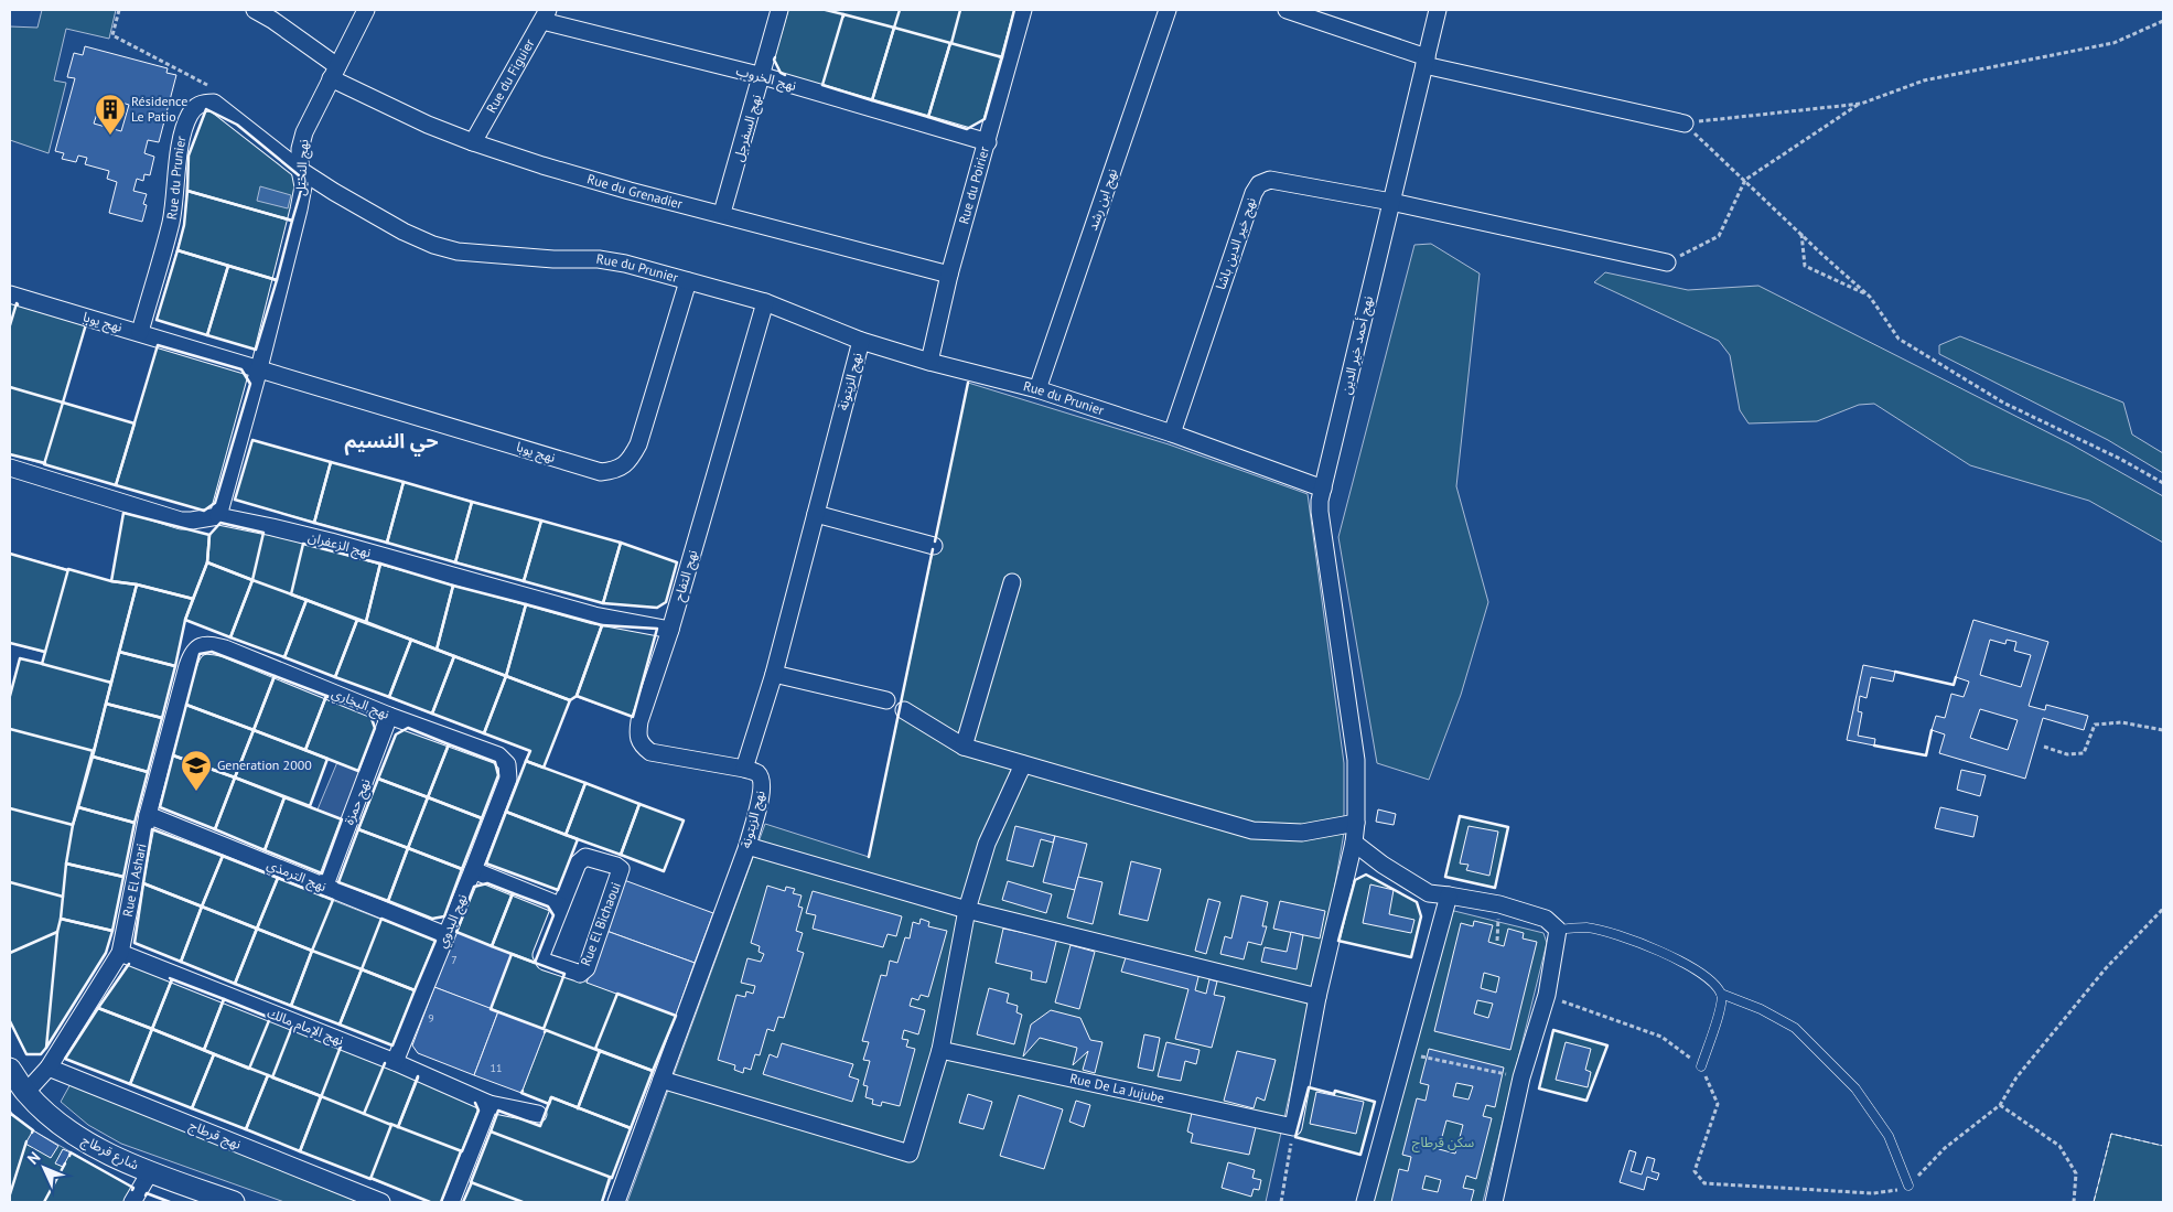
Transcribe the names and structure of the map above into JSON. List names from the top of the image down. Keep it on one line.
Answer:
{"streets":{"street":["Rue du Figuier","نهج الخروب","نهج السفرجل","نهج النخيل","Rue du Prunier","Rue du Poirier","Rue du Grenadier","نهج ابن رشد","نهج خير الدين باشا","نهج يوبا","نهج أحمد خير الدين","نهج الزيتونة","نهج الزعفران","نهج التفاح","نهج البخاري","نهج حمزة","نهج الترمذي","Rue El Ashari","نهج البدوي","Rue El Bichaoui","نهج الإمام مالك","Rue De La Jujube","نهج قرطاج","شارع قرطاج"]},"crossings":[["Rue du Figuier","نهج الخروب"],["Rue du Figuier","Rue du Grenadier"],["نهج الخروب","نهج السفرجل"],["نهج الخروب","Rue du Poirier"],["نهج السفرجل","Rue du Grenadier"],["نهج النخيل","Rue du Prunier"],["نهج النخيل","Rue du Grenadier"],["نهج النخيل","نهج يوبا"],["Rue du Prunier","Rue du Poirier"],["Rue du Prunier","نهج ابن رشد"],["Rue du Prunier","نهج خير الدين باشا"],["Rue du Prunier","نهج يوبا"],["Rue du Prunier","نهج أحمد خير الدين"],["Rue du Prunier","نهج الزيتونة"],["Rue du Prunier","نهج التفاح"],["Rue du Poirier","Rue du Grenadier"],["نهج خير الدين باشا","نهج أحمد خير الدين"],["نهج أحمد خير الدين","Rue De La Jujube"],["نهج الزيتونة","نهج التفاح"],["نهج الزعفران","نهج التفاح"],["نهج البخاري","نهج حمزة"],["نهج البخاري","Rue El Ashari"],["نهج البخاري","نهج البدوي"],["نهج حمزة","نهج الترمذي"],["نهج الترمذي","Rue El Ashari"],["نهج الترمذي","نهج البدوي"],["Rue El Ashari","نهج الإمام مالك"],["Rue El Ashari","نهج قرطاج"],["Rue El Ashari","شارع قرطاج"],["نهج البدوي","نهج الإمام مالك"]],"districts":["حي النسيم"],"parks":["سكن قرطاج"],"places":{"building":["Résidence Le Patio"],"school or university":["Generation 2000"]},"house_numbers":["7","9","11"],"north":"top left"}
